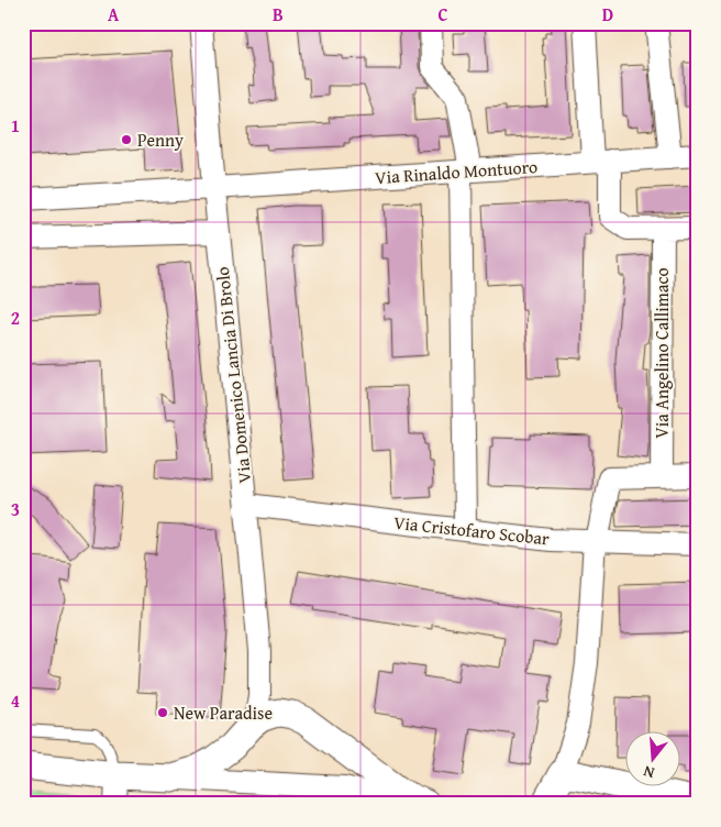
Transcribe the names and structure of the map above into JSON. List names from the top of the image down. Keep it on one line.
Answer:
{"streets":{"street":["Via Rinaldo Montuoro","Via Angelino Callimaco","Via Domenico Lancia Di Brolo","Via Cristofaro Scobar"]},"crossings":[["Via Rinaldo Montuoro","Via Domenico Lancia Di Brolo"],["Via Domenico Lancia Di Brolo","Via Cristofaro Scobar"]],"places":["Penny","New Paradise"],"north":"bottom","grid":{"columns":["A","B","C","D"],"rows":["1","2","3","4"]}}
